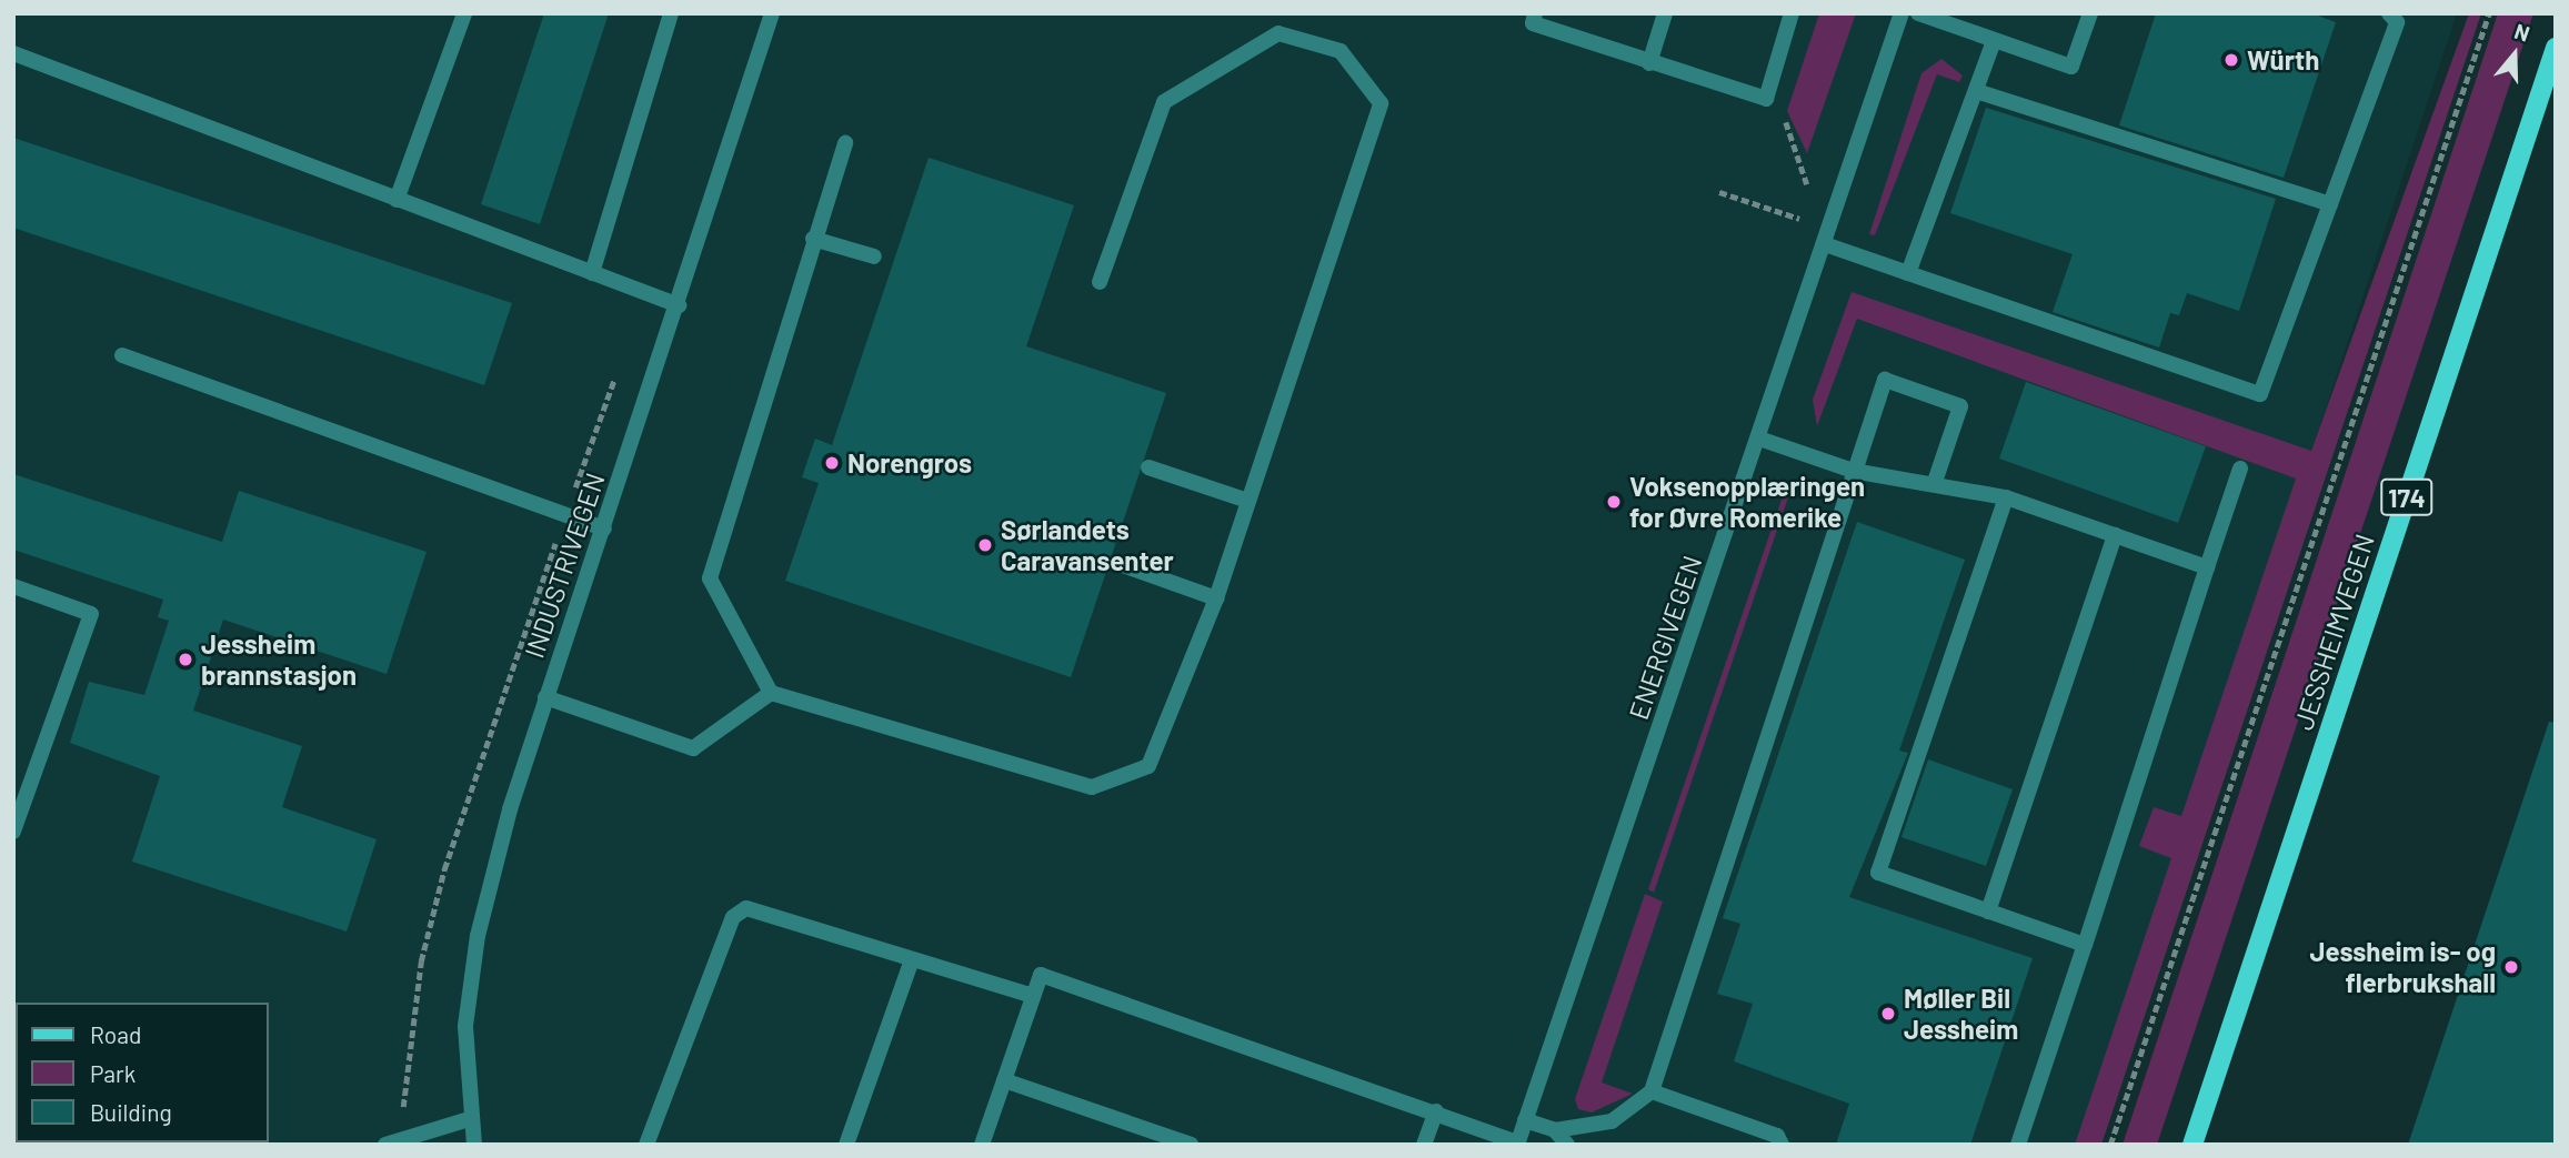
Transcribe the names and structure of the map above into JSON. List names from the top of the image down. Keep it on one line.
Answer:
{"streets":{"main road":["174","JESSHEIMVEGEN"],"street":["INDUSTRIVEGEN","ENERGIVEGEN"]},"places":["Würth","Norengros","Voksenopplæringen for Øvre Romerike","Sørlandets Caravansenter","Jessheim brannstasjon","Jessheim is- og flerbrukshall","Møller Bil Jessheim"],"legend":["Road","Park","Building"],"north":"top"}
